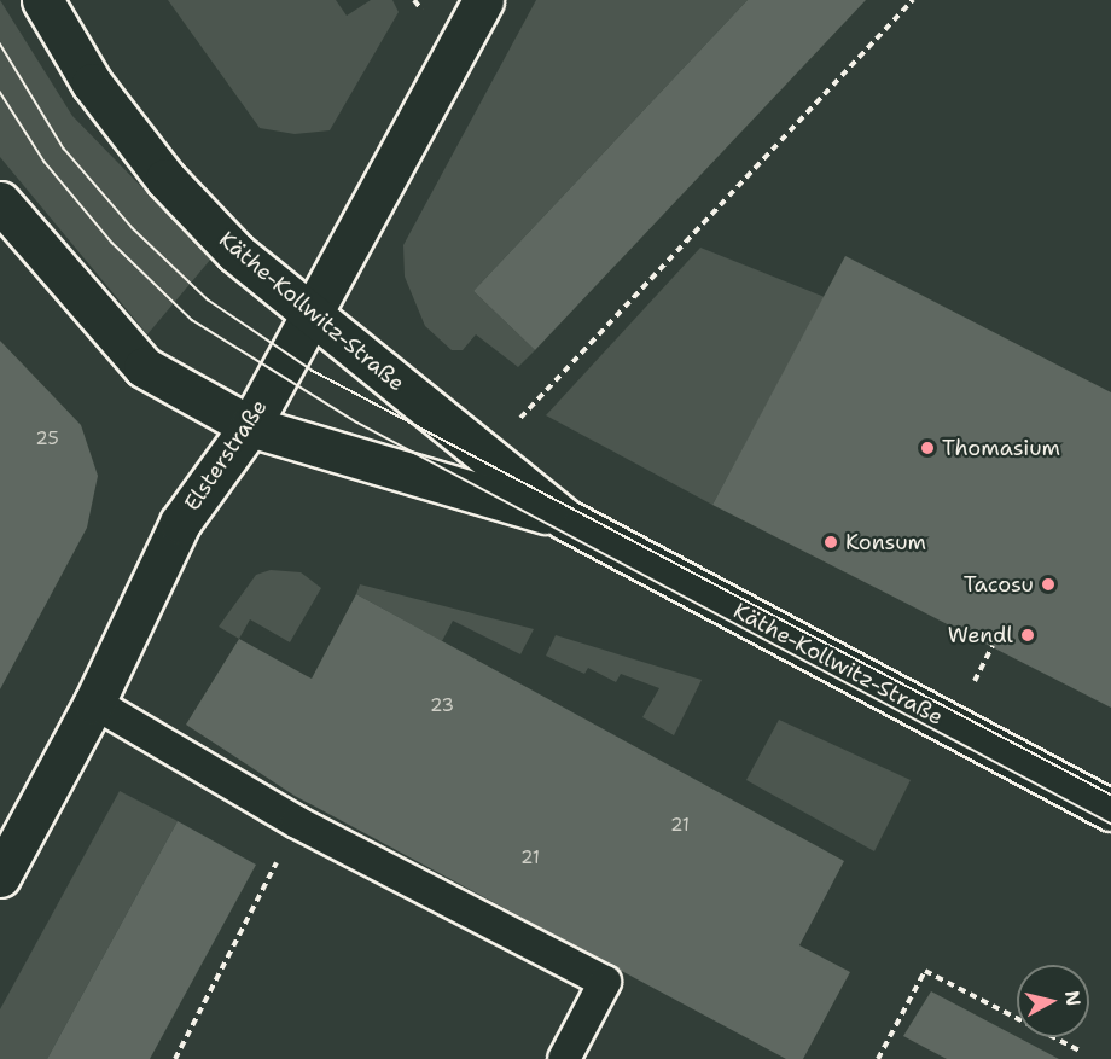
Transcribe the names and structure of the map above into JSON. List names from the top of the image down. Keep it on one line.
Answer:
{"streets":{"street":["Käthe-Kollwitz-Straße","Elsterstraße"]},"crossings":[["Käthe-Kollwitz-Straße","Elsterstraße"]],"places":["Thomasium","Konsum","Tacosu","Wendl"],"house_numbers":["25","23","21","21"],"north":"right"}
